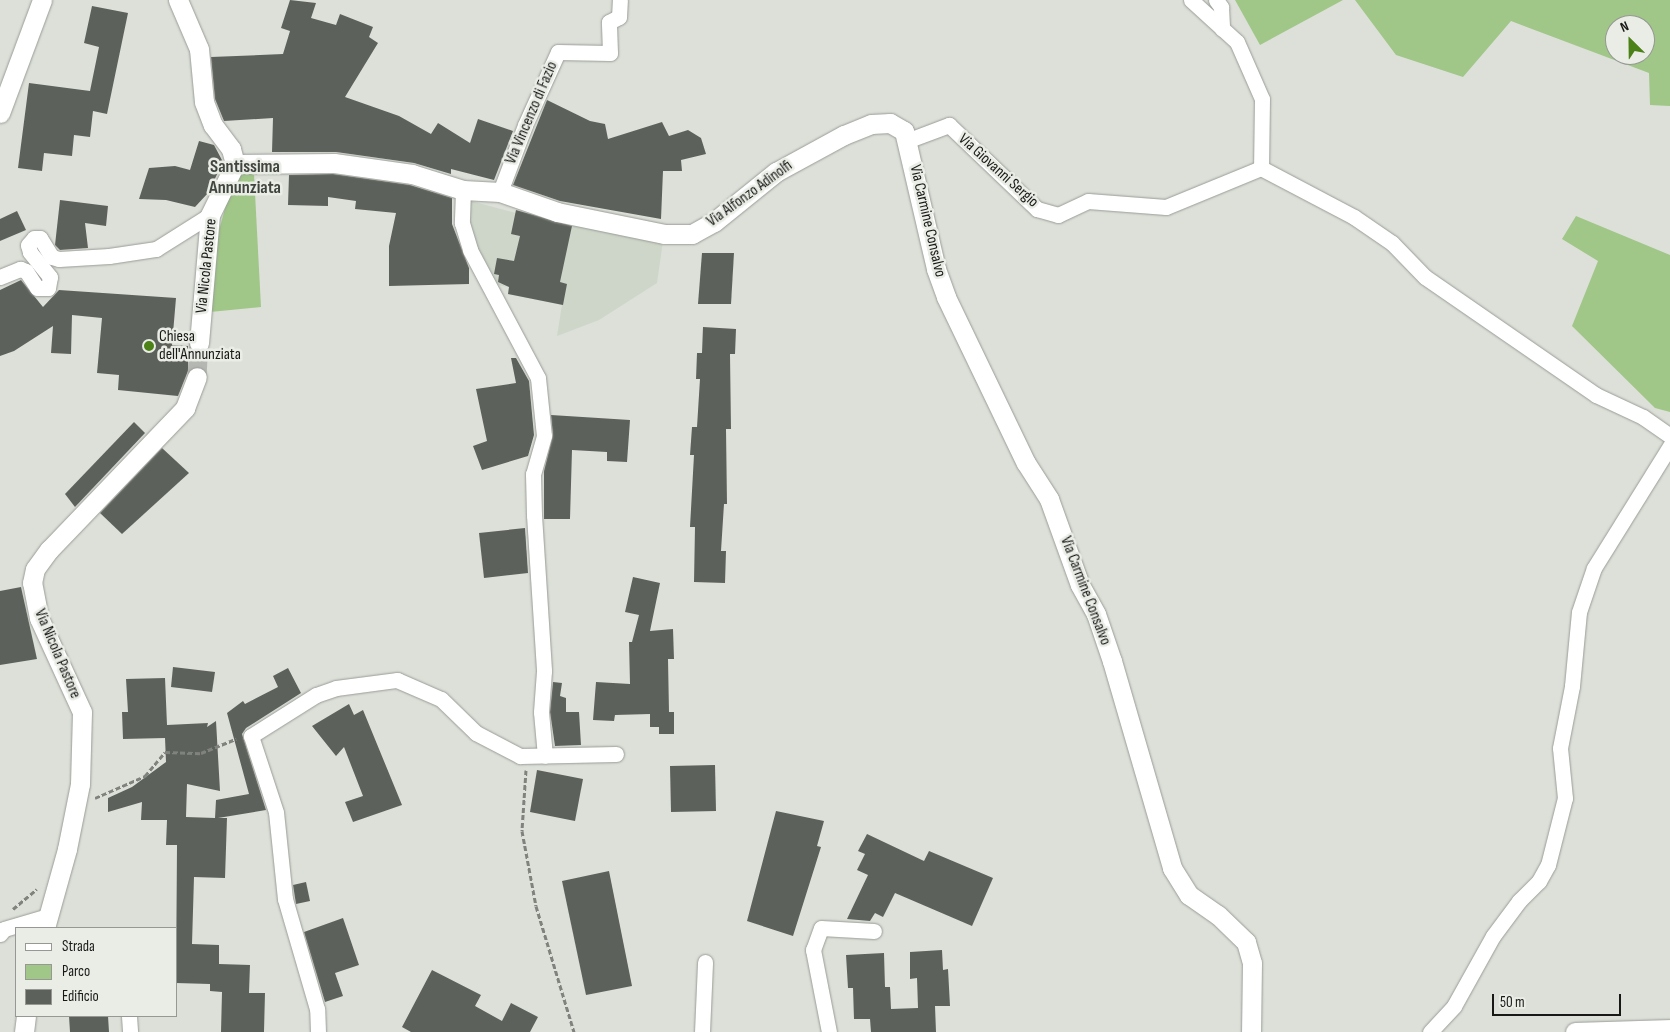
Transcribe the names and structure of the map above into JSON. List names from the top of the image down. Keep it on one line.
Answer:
{"streets":{"street":["Via Vincenzo di Fazio","Via Giovanni Sergio","Via Alfonzo Adinolfi","Via Carmine Consalvo","Via Nicola Pastore"]},"crossings":[["Via Vincenzo di Fazio","Via Alfonzo Adinolfi"],["Via Giovanni Sergio","Via Alfonzo Adinolfi"],["Via Giovanni Sergio","Via Carmine Consalvo"],["Via Alfonzo Adinolfi","Via Carmine Consalvo"],["Via Alfonzo Adinolfi","Via Nicola Pastore"]],"districts":["Santissima Annunziata"],"places":["Chiesa dell'Annunziata"],"legend":["Strada","Parco","Edificio"],"scale_bar":"50 m","north":"top left"}
